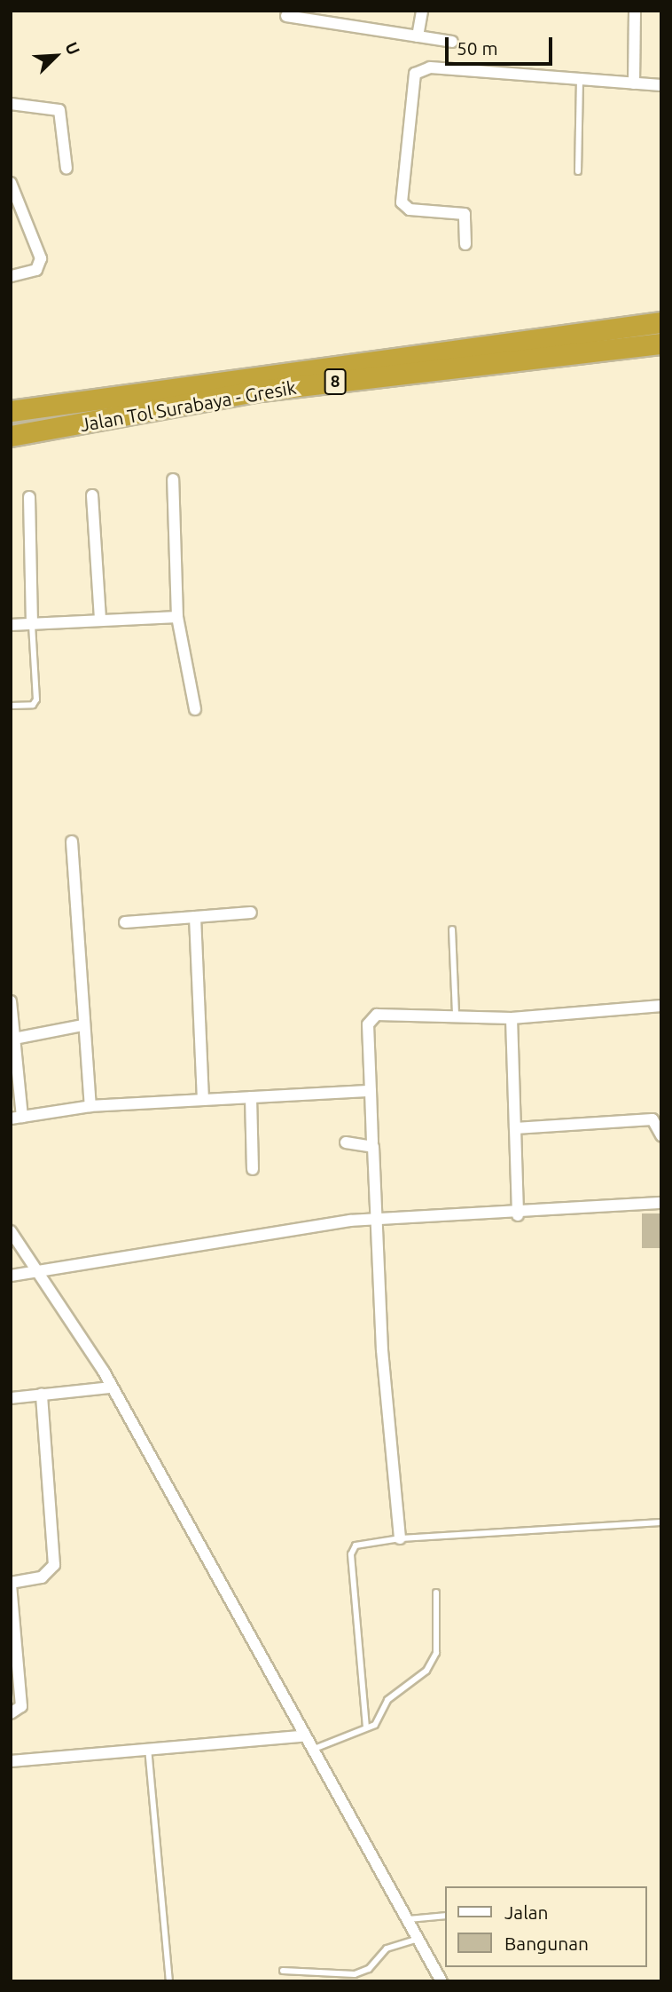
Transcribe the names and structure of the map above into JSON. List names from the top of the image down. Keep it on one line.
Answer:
{"streets":{"highway":["8","Jalan Tol Surabaya - Gresik"]},"legend":["Jalan","Bangunan"],"scale_bar":"50 m","north":"top right"}
